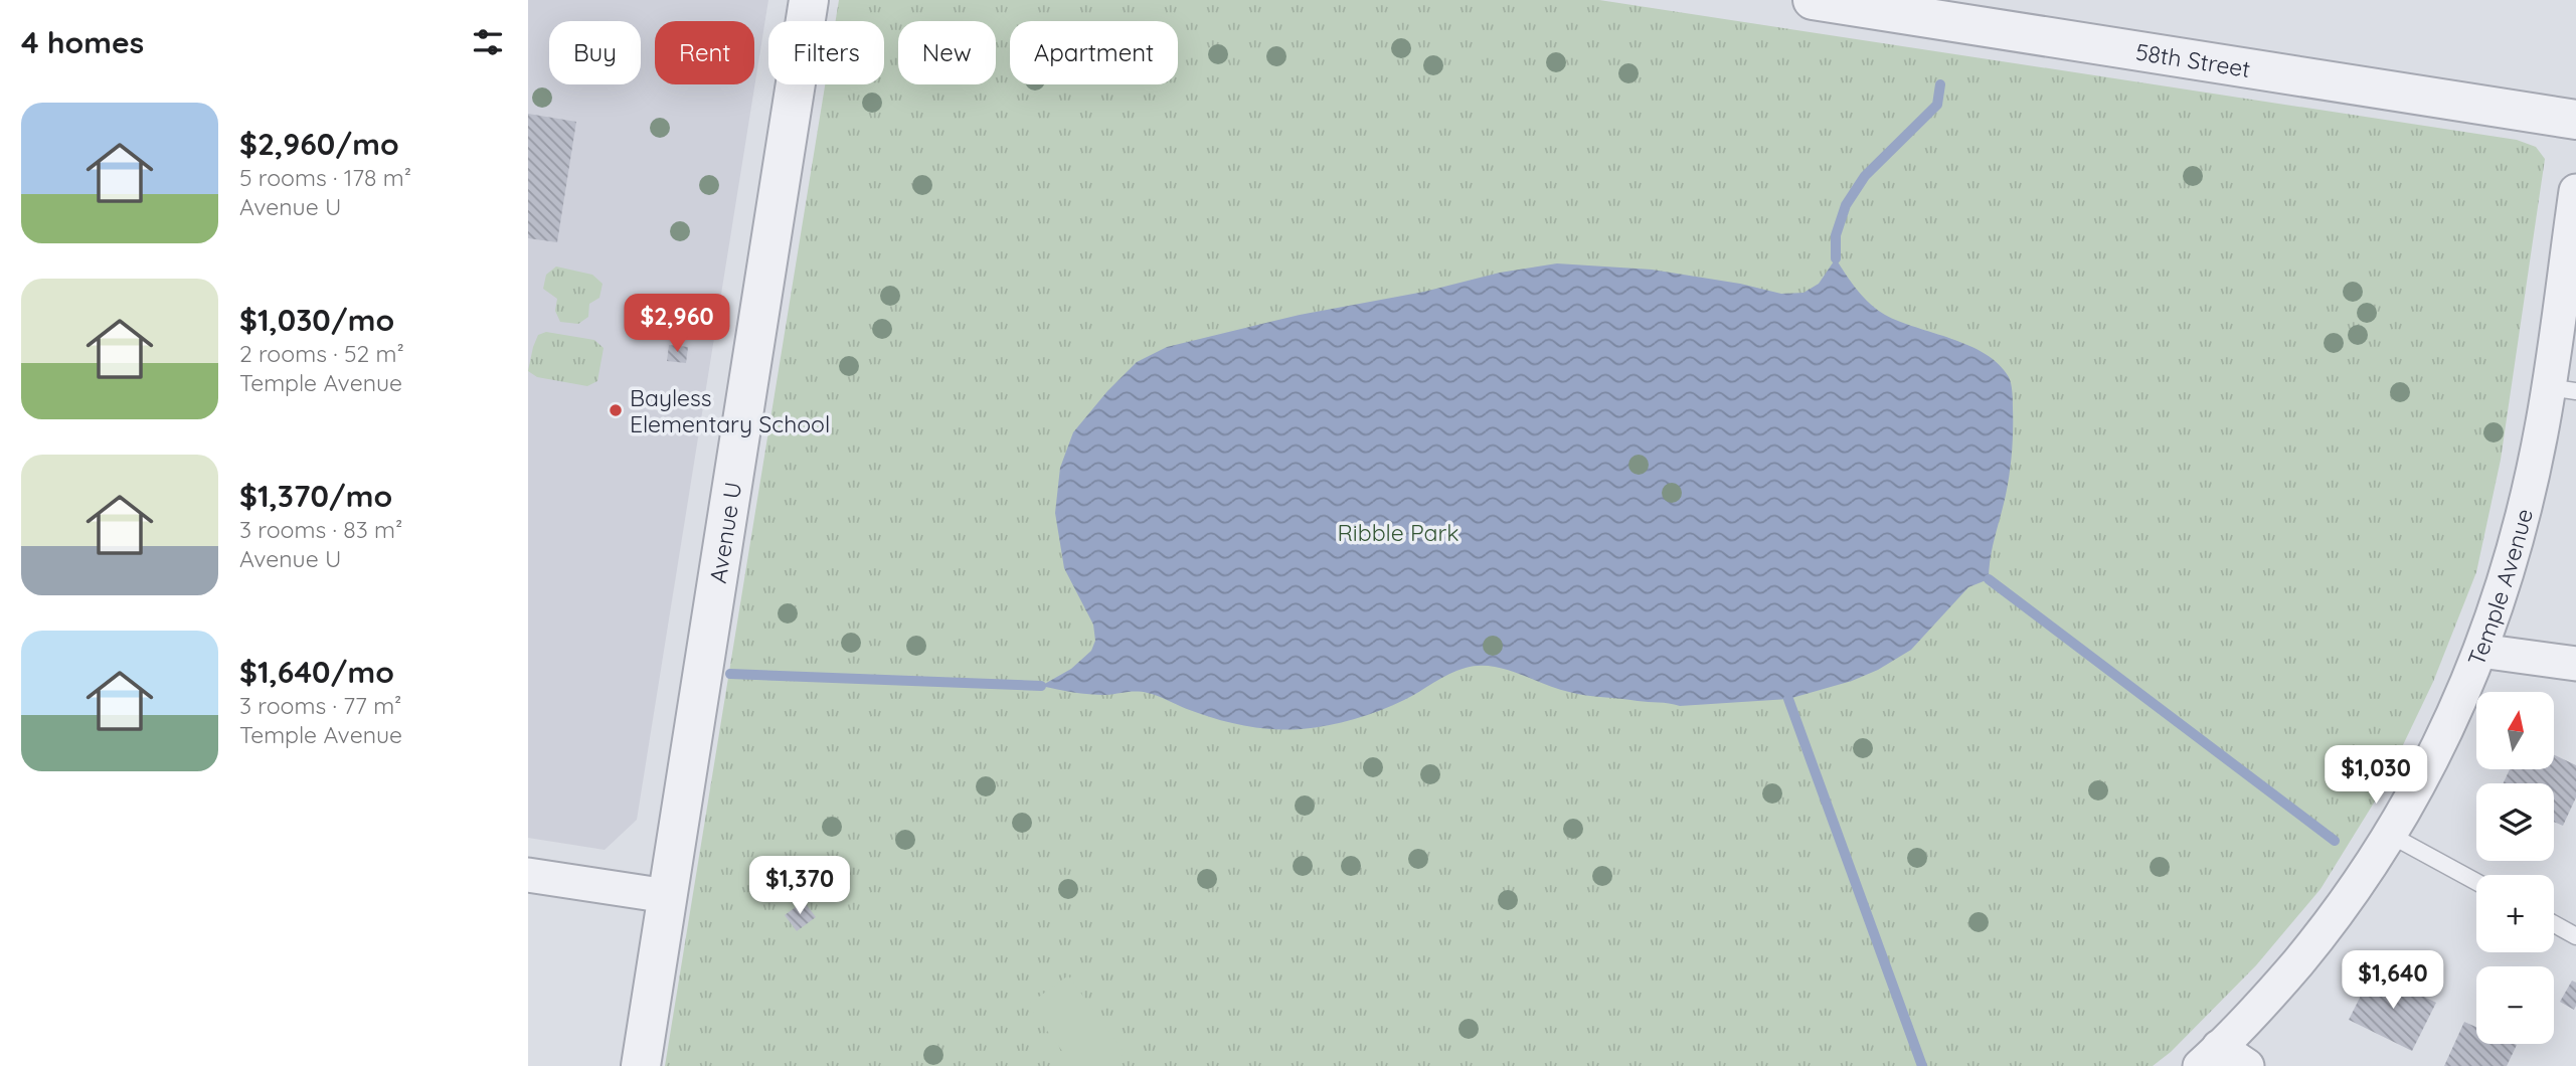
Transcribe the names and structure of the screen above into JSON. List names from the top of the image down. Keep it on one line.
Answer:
{"streets":{"street":["58th Street","Avenue U","Temple Avenue"]},"parks":["Ribble Park"],"places":["Bayless Elementary School"],"north":"top","page":{"heading":"4 homes","chip":["Buy","Rent","Filters","New","Apartment"],"list":[{"name":"$2,960/mo","note":"5 rooms · 178 m² · Avenue U"},{"name":"$1,030/mo","note":"2 rooms · 52 m² · Temple Avenue"},{"name":"$1,370/mo","note":"3 rooms · 83 m² · Avenue U"},{"name":"$1,640/mo","note":"3 rooms · 77 m² · Temple Avenue"}],"price":["$2,960","$1,030","$1,370","$1,640"],"map_buttons":["+","−"]}}
